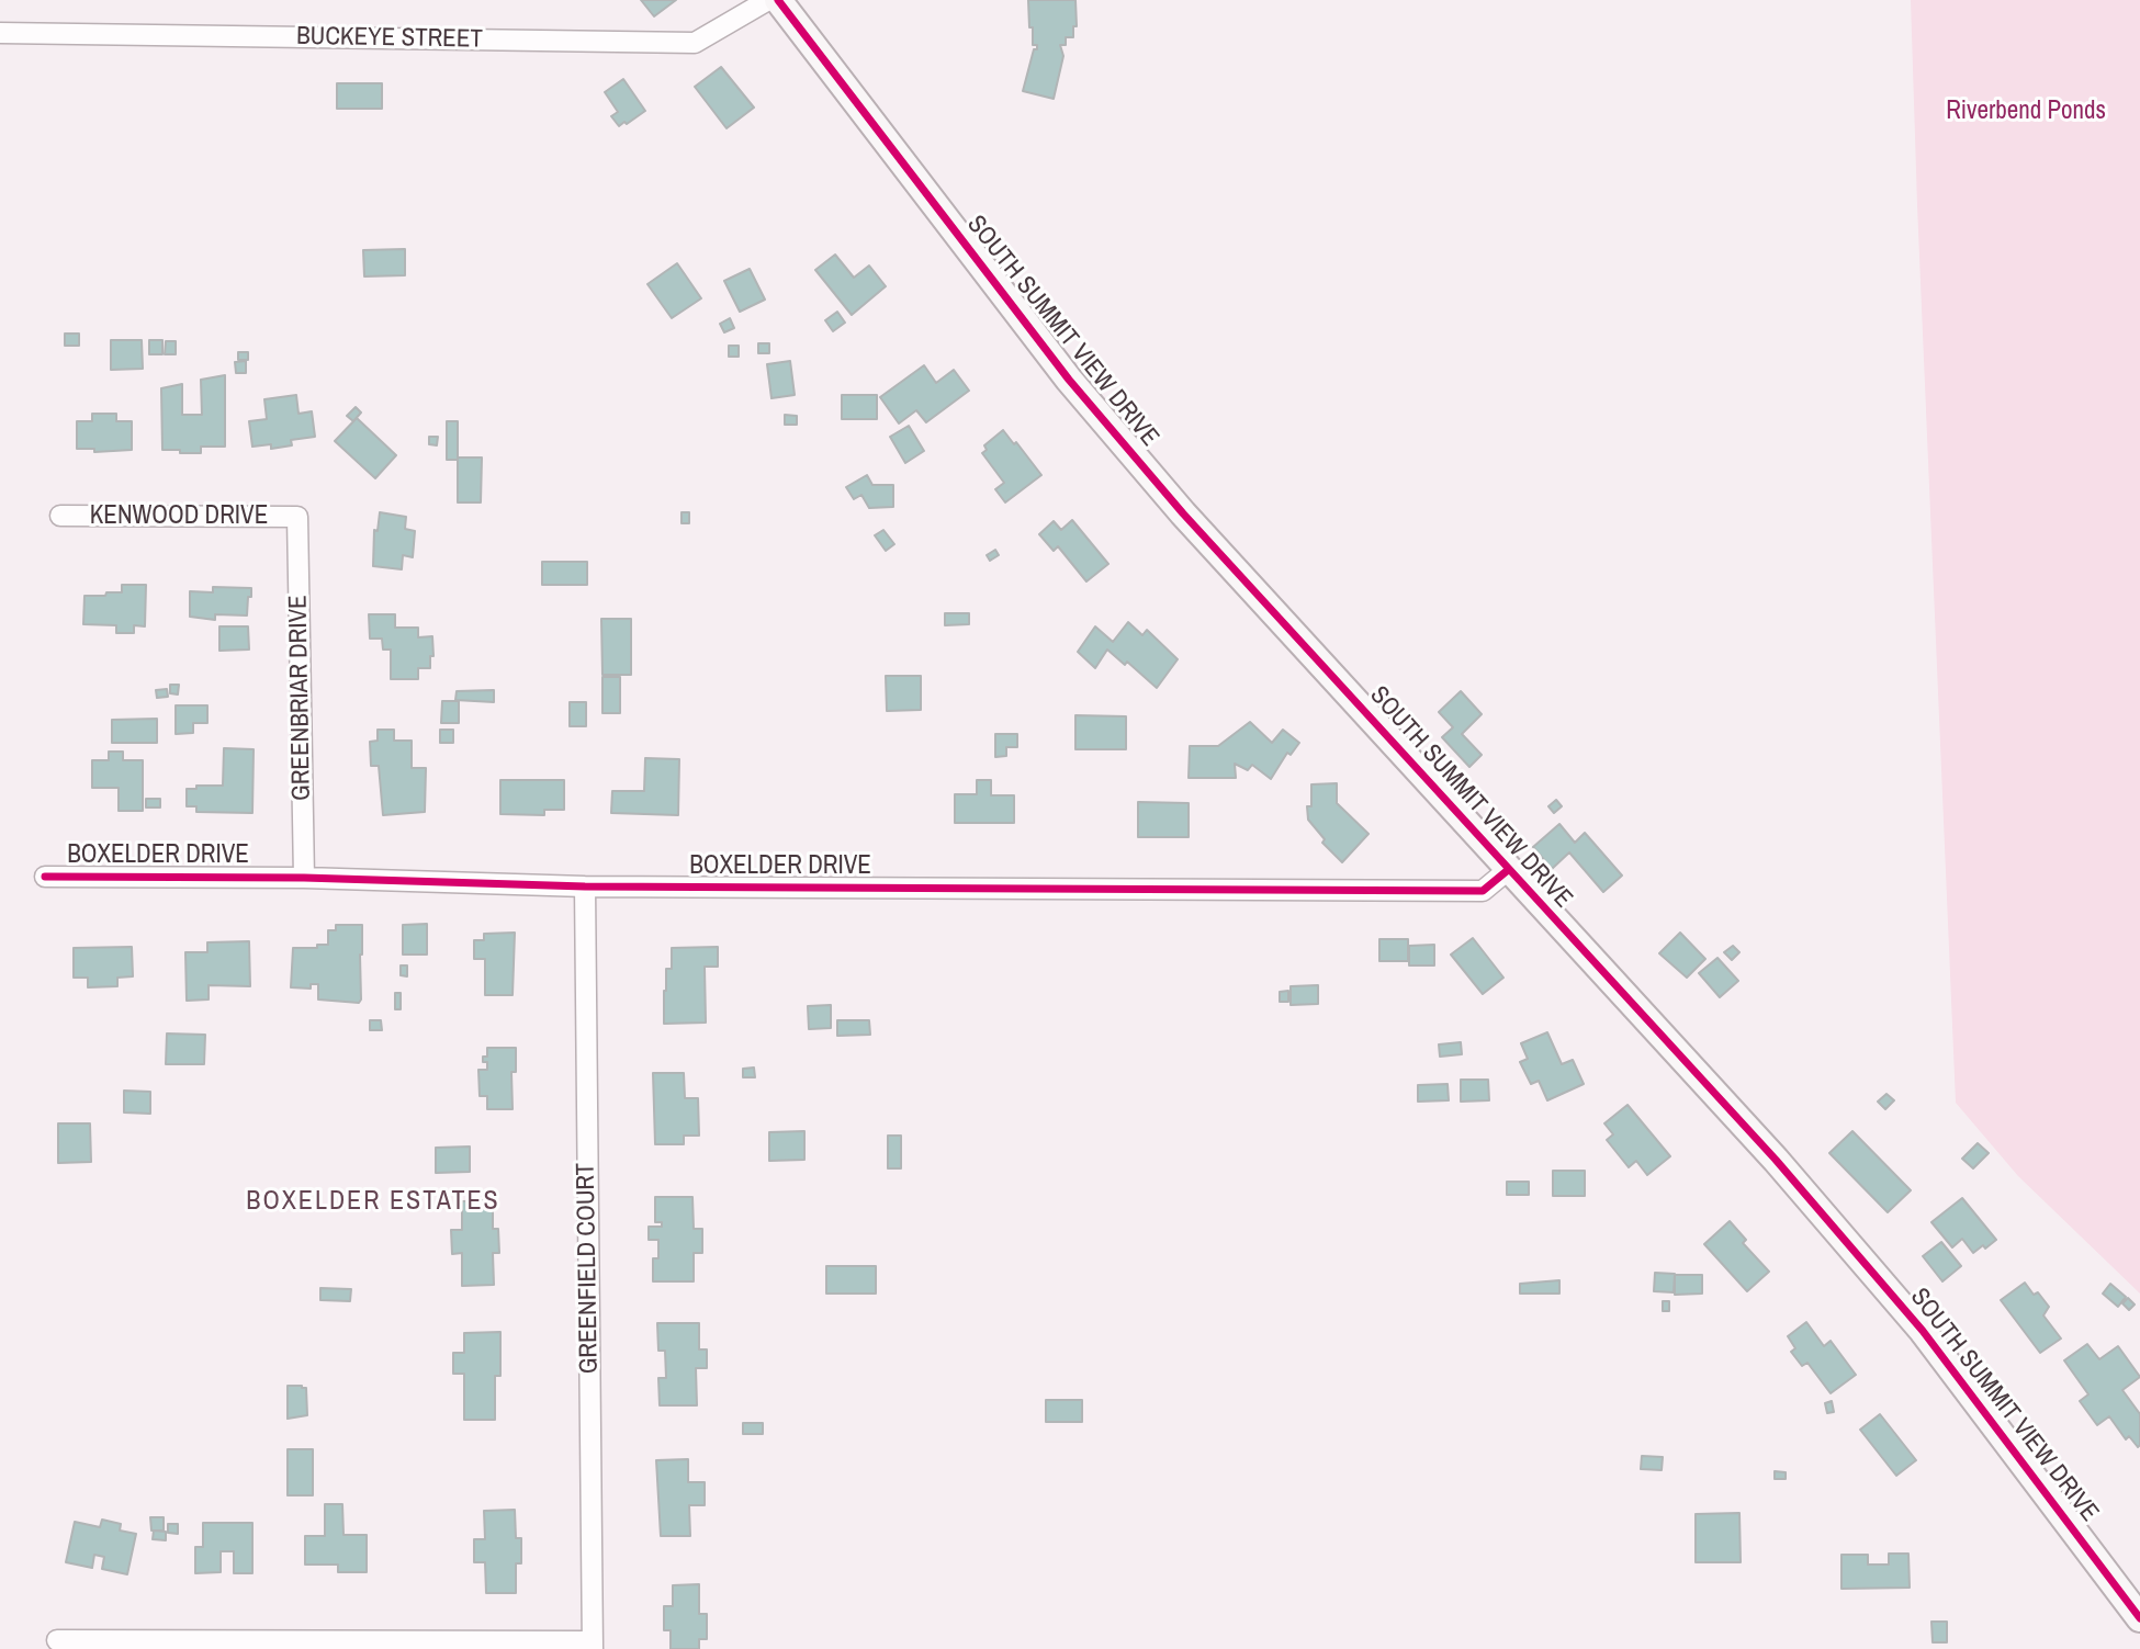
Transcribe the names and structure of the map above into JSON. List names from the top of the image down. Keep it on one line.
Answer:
{"streets":{"street":["BUCKEYE STREET","SOUTH SUMMIT VIEW DRIVE","KENWOOD DRIVE","GREENBRIAR DRIVE","BOXELDER DRIVE","GREENFIELD COURT"]},"crossings":[["SOUTH SUMMIT VIEW DRIVE","BOXELDER DRIVE"],["KENWOOD DRIVE","GREENBRIAR DRIVE"],["GREENBRIAR DRIVE","BOXELDER DRIVE"],["BOXELDER DRIVE","GREENFIELD COURT"]],"districts":["BOXELDER ESTATES"],"parks":["Riverbend Ponds"]}
